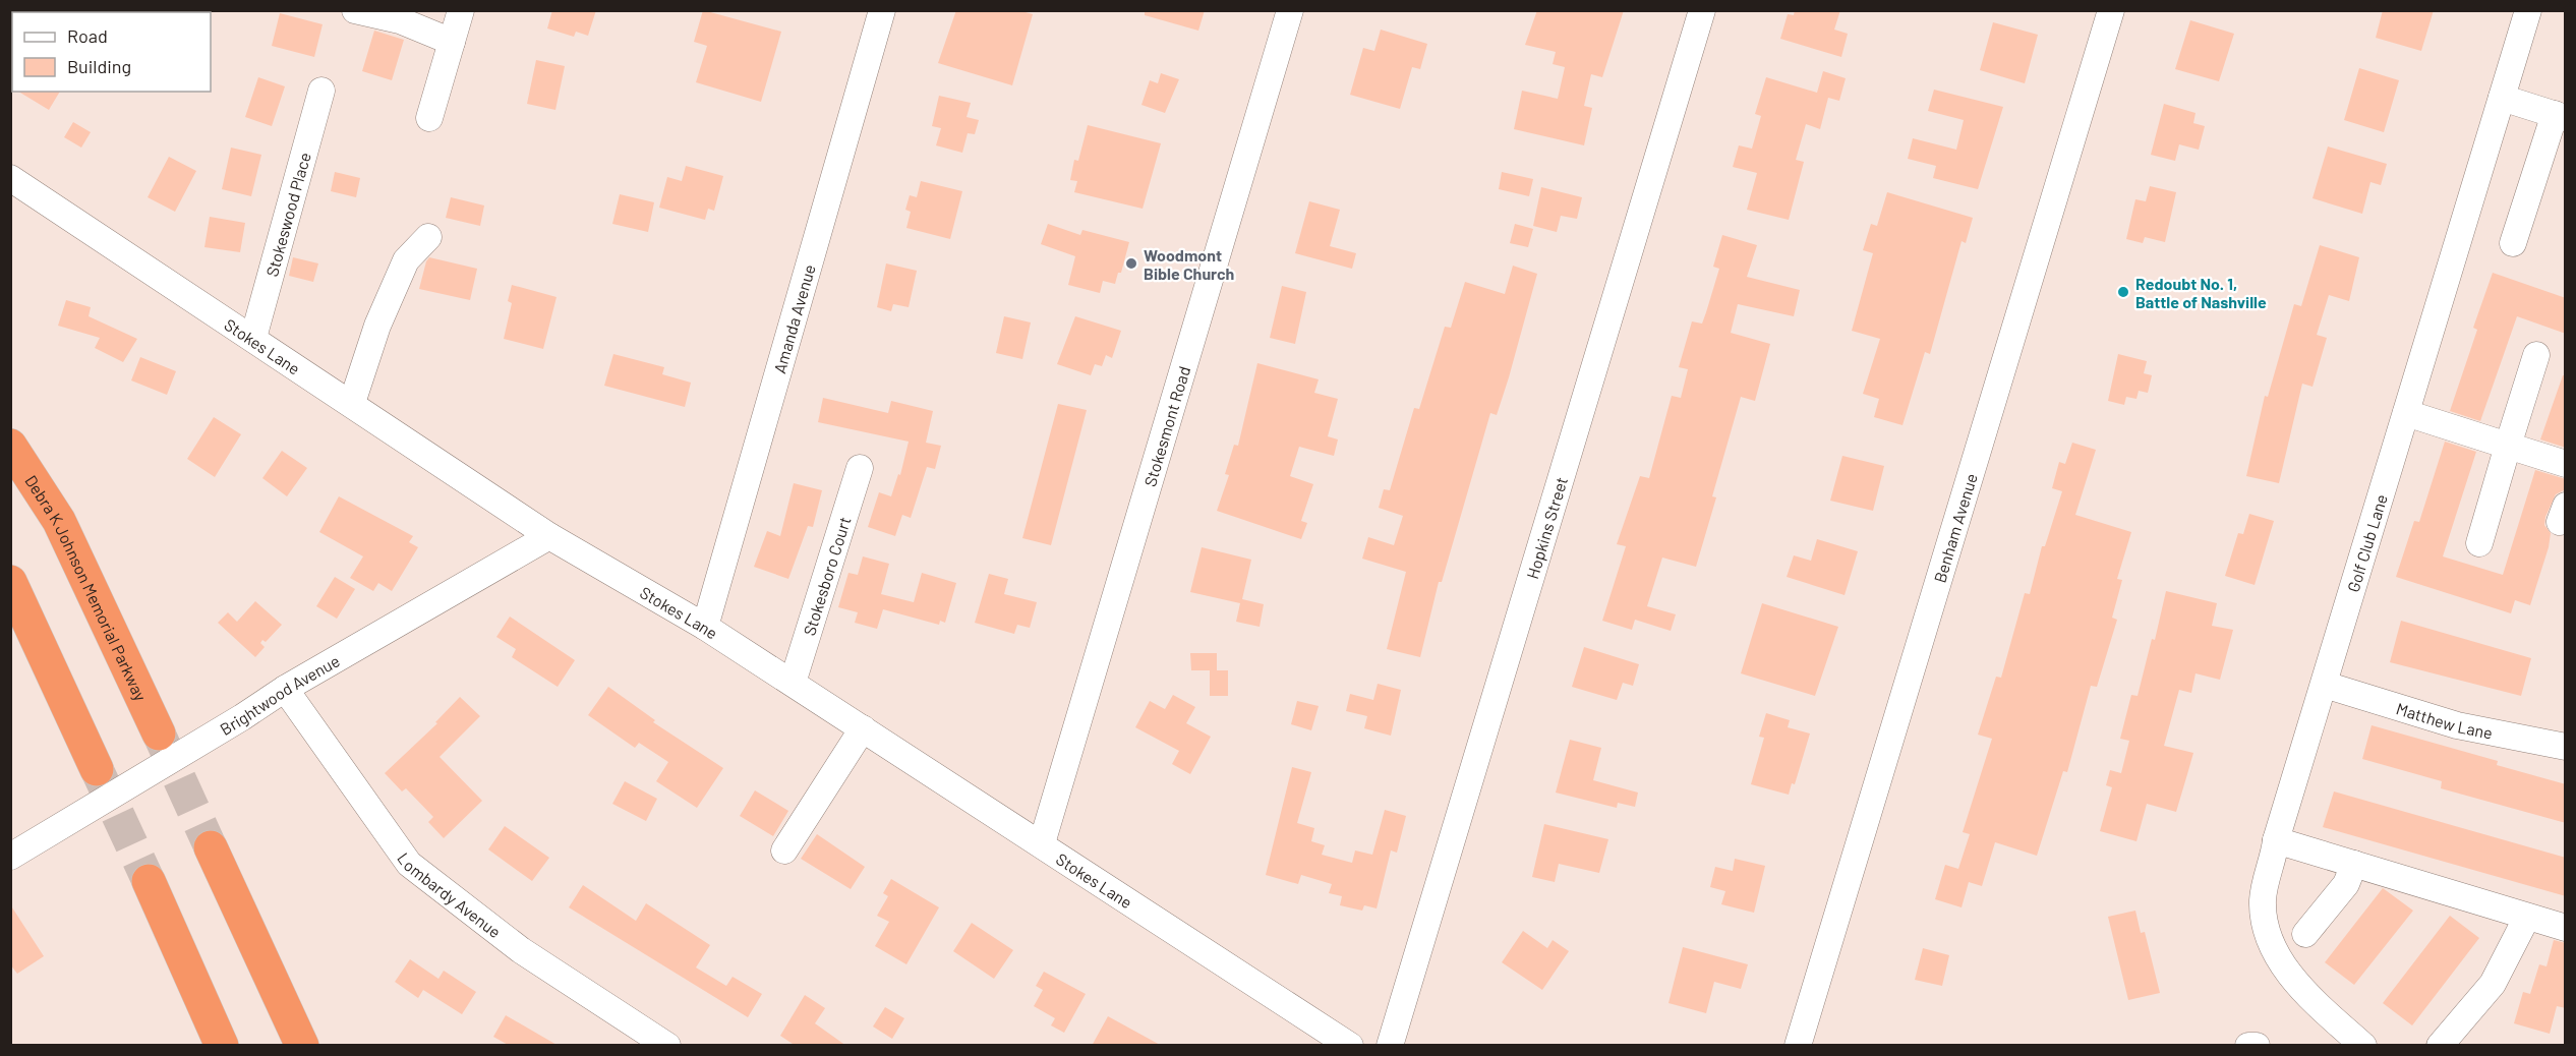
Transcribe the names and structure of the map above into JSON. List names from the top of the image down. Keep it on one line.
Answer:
{"streets":{"highway":["Debra K Johnson Memorial Parkway"],"street":["Stokeswood Place","Amanda Avenue","Stokes Lane","Stokesmont Road","Hopkins Street","Benham Avenue","Golf Club Lane","Stokesboro Court","Brightwood Avenue","Matthew Lane","Lombardy Avenue"]},"crossings":[["Stokeswood Place","Stokes Lane"],["Amanda Avenue","Stokes Lane"],["Stokes Lane","Stokesmont Road"],["Stokes Lane","Stokesboro Court"],["Stokes Lane","Brightwood Avenue"],["Golf Club Lane","Matthew Lane"],["Brightwood Avenue","Lombardy Avenue"]],"places":["Woodmont Bible Church","Redoubt No. 1, Battle of Nashville"],"legend":["Road","Building"]}
